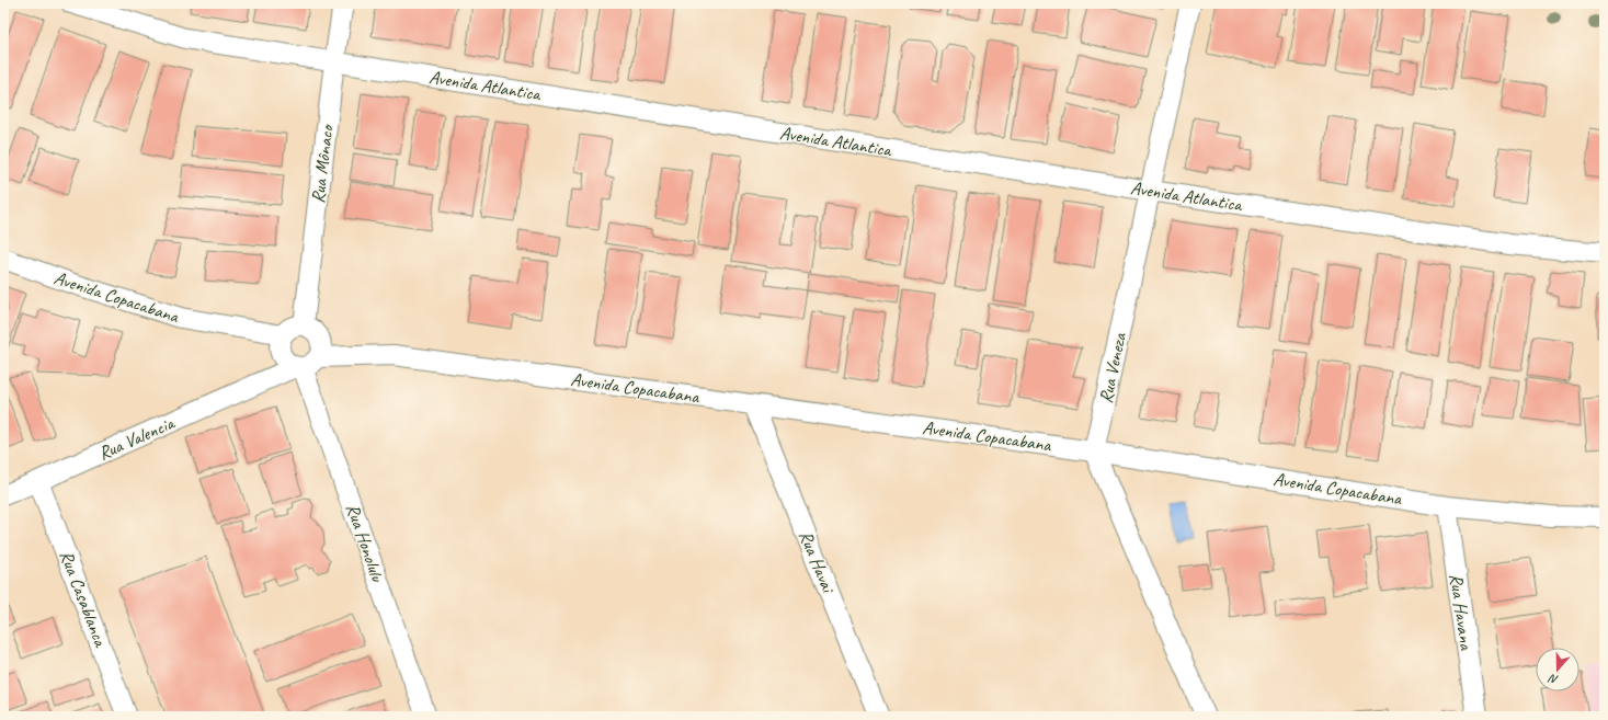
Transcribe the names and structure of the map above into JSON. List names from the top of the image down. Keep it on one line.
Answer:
{"streets":{"street":["Avenida Atlantica","Rua Mônaco","Avenida Copacabana","Rua Veneza","Rua Valencia","Rua Honolulu","Rua Havai","Rua Casablanca","Rua Havana"]},"crossings":[["Avenida Atlantica","Rua Mônaco"],["Avenida Atlantica","Rua Veneza"],["Rua Mônaco","Avenida Copacabana"],["Rua Mônaco","Rua Valencia"],["Avenida Copacabana","Rua Veneza"],["Avenida Copacabana","Rua Valencia"],["Avenida Copacabana","Rua Honolulu"],["Avenida Copacabana","Rua Havai"],["Avenida Copacabana","Rua Havana"],["Rua Valencia","Rua Honolulu"],["Rua Valencia","Rua Casablanca"]],"north":"bottom"}
